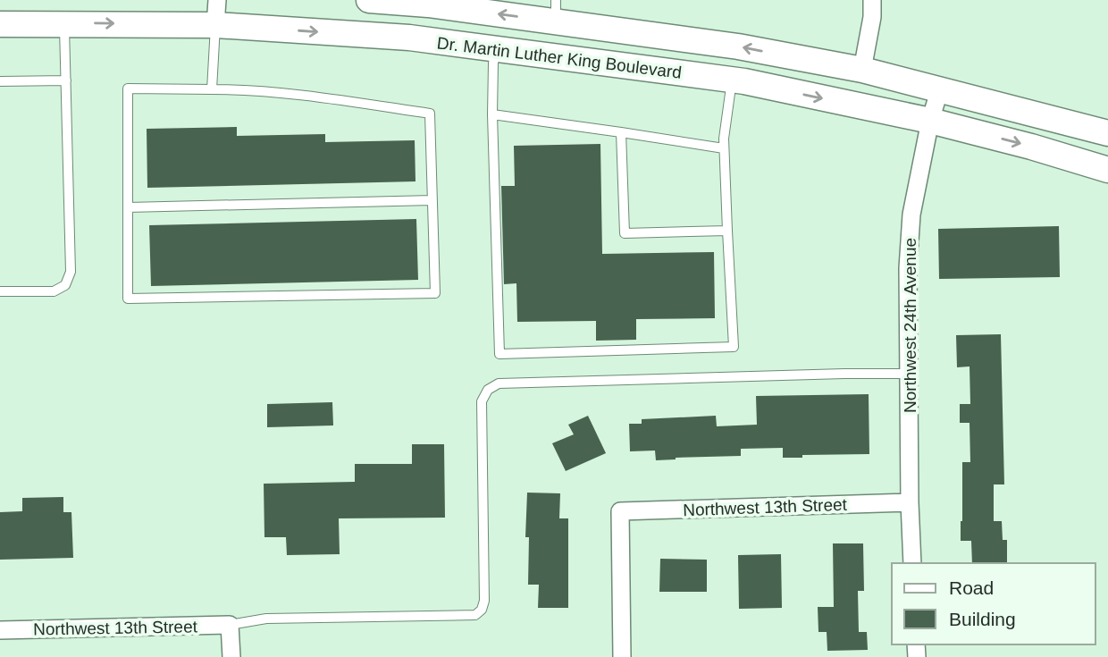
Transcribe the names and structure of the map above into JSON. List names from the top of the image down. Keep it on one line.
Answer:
{"streets":{"main road":["Dr. Martin Luther King Boulevard"],"street":["Northwest 24th Avenue","Northwest 13th Street"]},"crossings":[["Dr. Martin Luther King Boulevard","Northwest 24th Avenue"],["Northwest 24th Avenue","Northwest 13th Street"]],"legend":["Road","Building"]}
